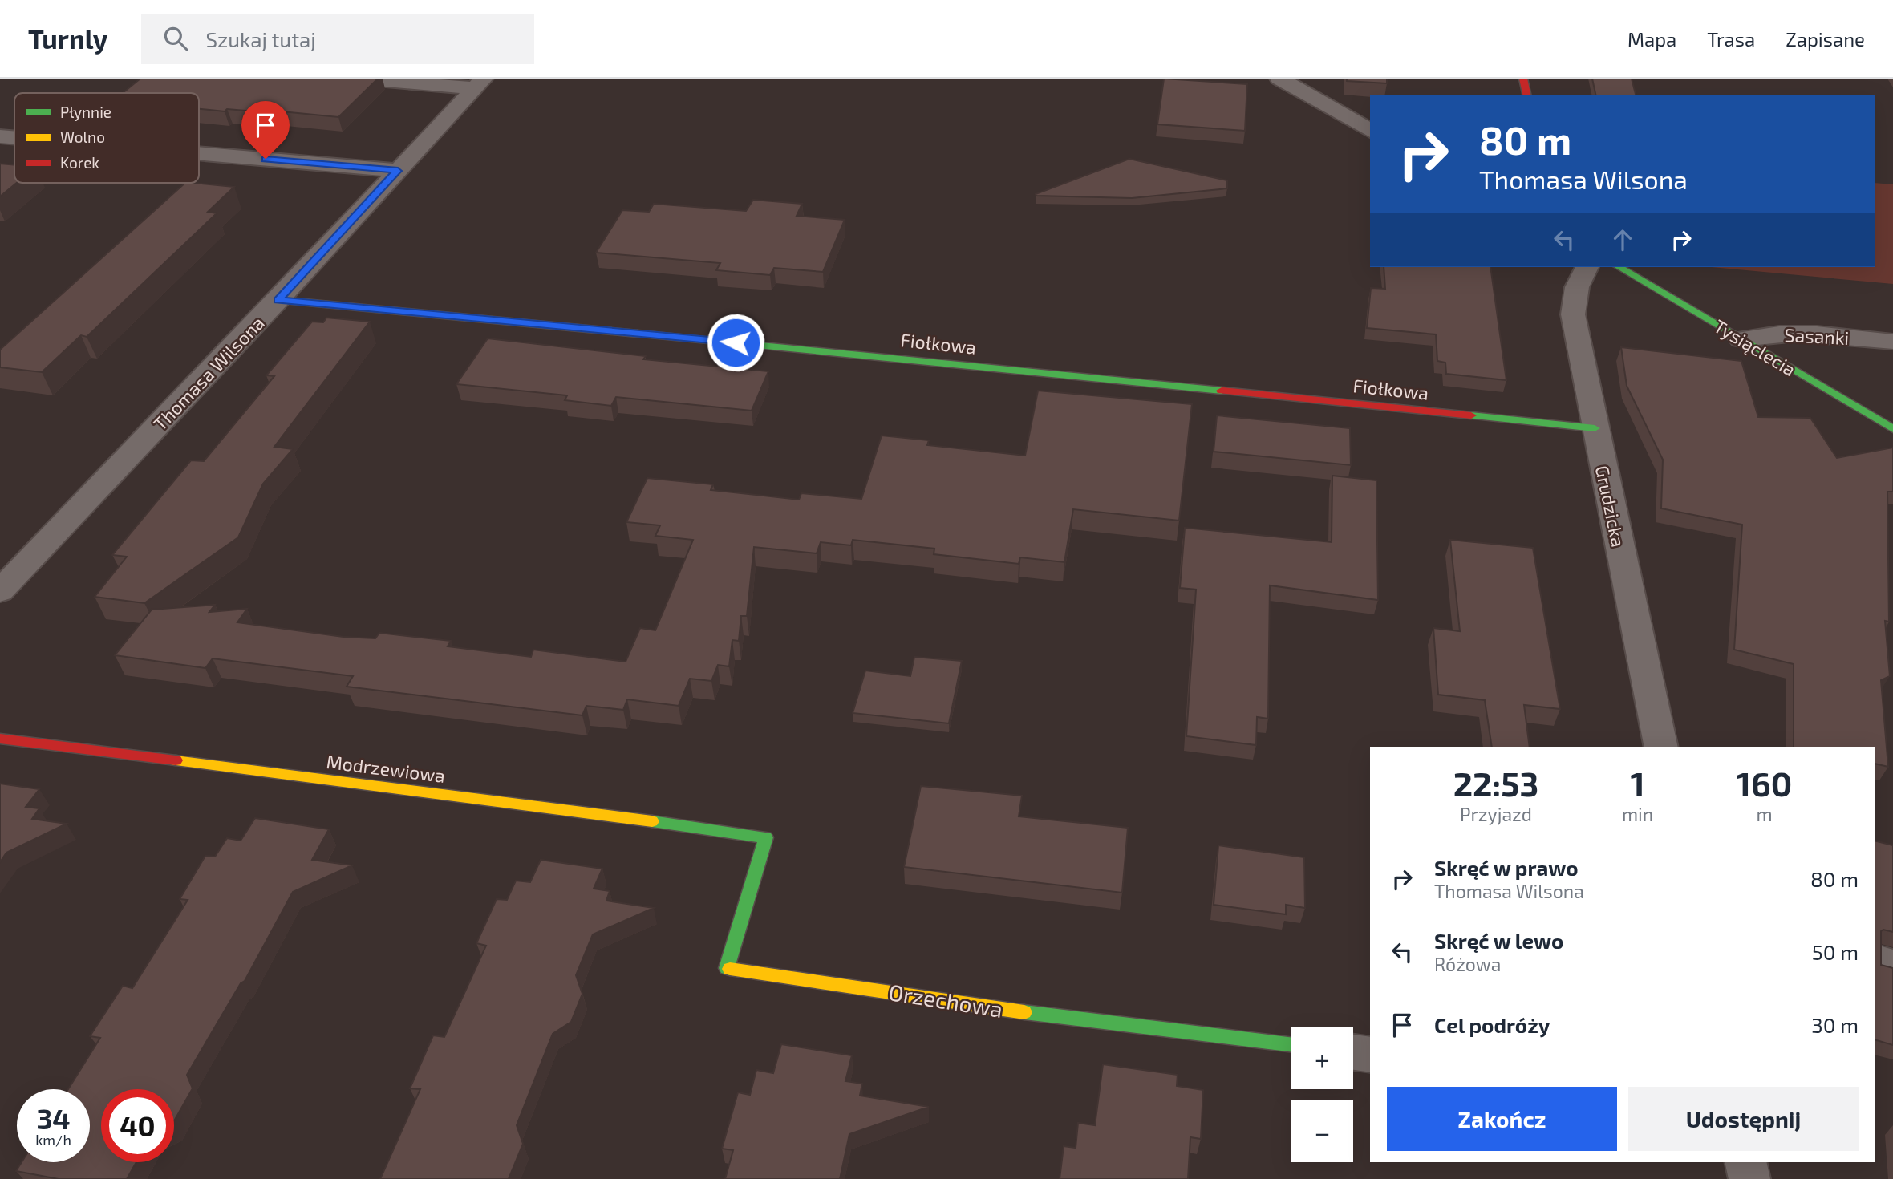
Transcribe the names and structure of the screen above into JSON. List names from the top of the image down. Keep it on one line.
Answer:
{"streets":{"street":["Sasanki","Fiołkowa","Tysiąclecia","Thomasa Wilsona","Grudzicka","Modrzewiowa","Orzechowa"]},"crossings":[["Sasanki","Tysiąclecia"],["Fiołkowa","Thomasa Wilsona"],["Fiołkowa","Grudzicka"],["Modrzewiowa","Orzechowa"]],"legend":["Płynnie","Wolno","Korek"],"page":{"header":"Turnly","search":"Szukaj tutaj","nav":["Mapa","Trasa","Zapisane"],"turn":["80 m","Thomasa Wilsona"],"eta":["22:53","Przyjazd","1","min","160","m"],"list":[{"name":"Skręć w prawo","note":"Thomasa Wilsona","value":"80 m"},{"name":"Skręć w lewo","note":"Różowa","value":"50 m"},{"name":"Cel podróży","value":"30 m"}],"map_buttons":["+","−"],"buttons":["Zakończ","Udostępnij"],"speed":"34 km/h","limit":"40"}}
